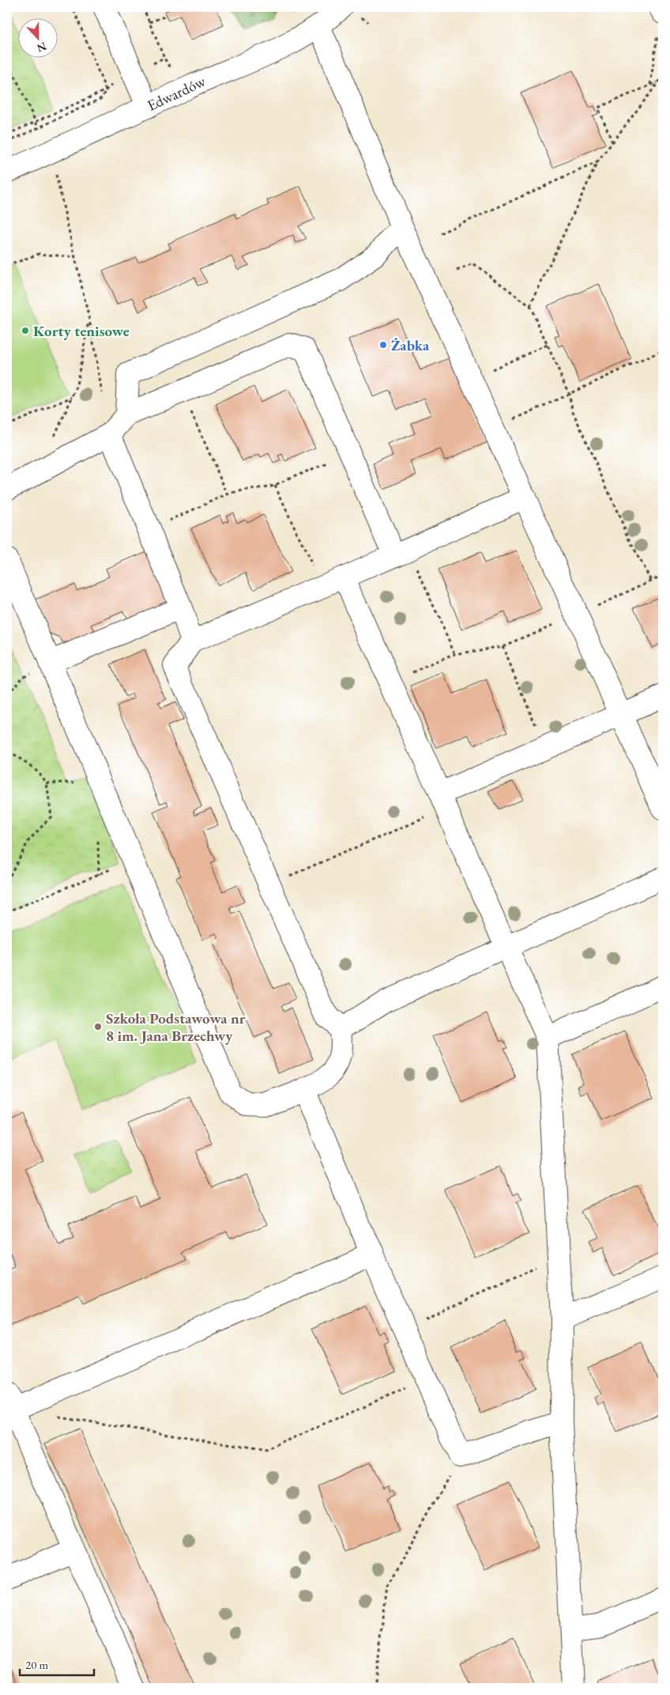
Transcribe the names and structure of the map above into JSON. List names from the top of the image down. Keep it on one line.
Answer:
{"streets":{"street":["Edwardów"]},"places":["Korty tenisowe","Żabka","Szkoła Podstawowa nr 8 im. Jana Brzechwy"],"scale_bar":"20 m","north":"bottom"}
